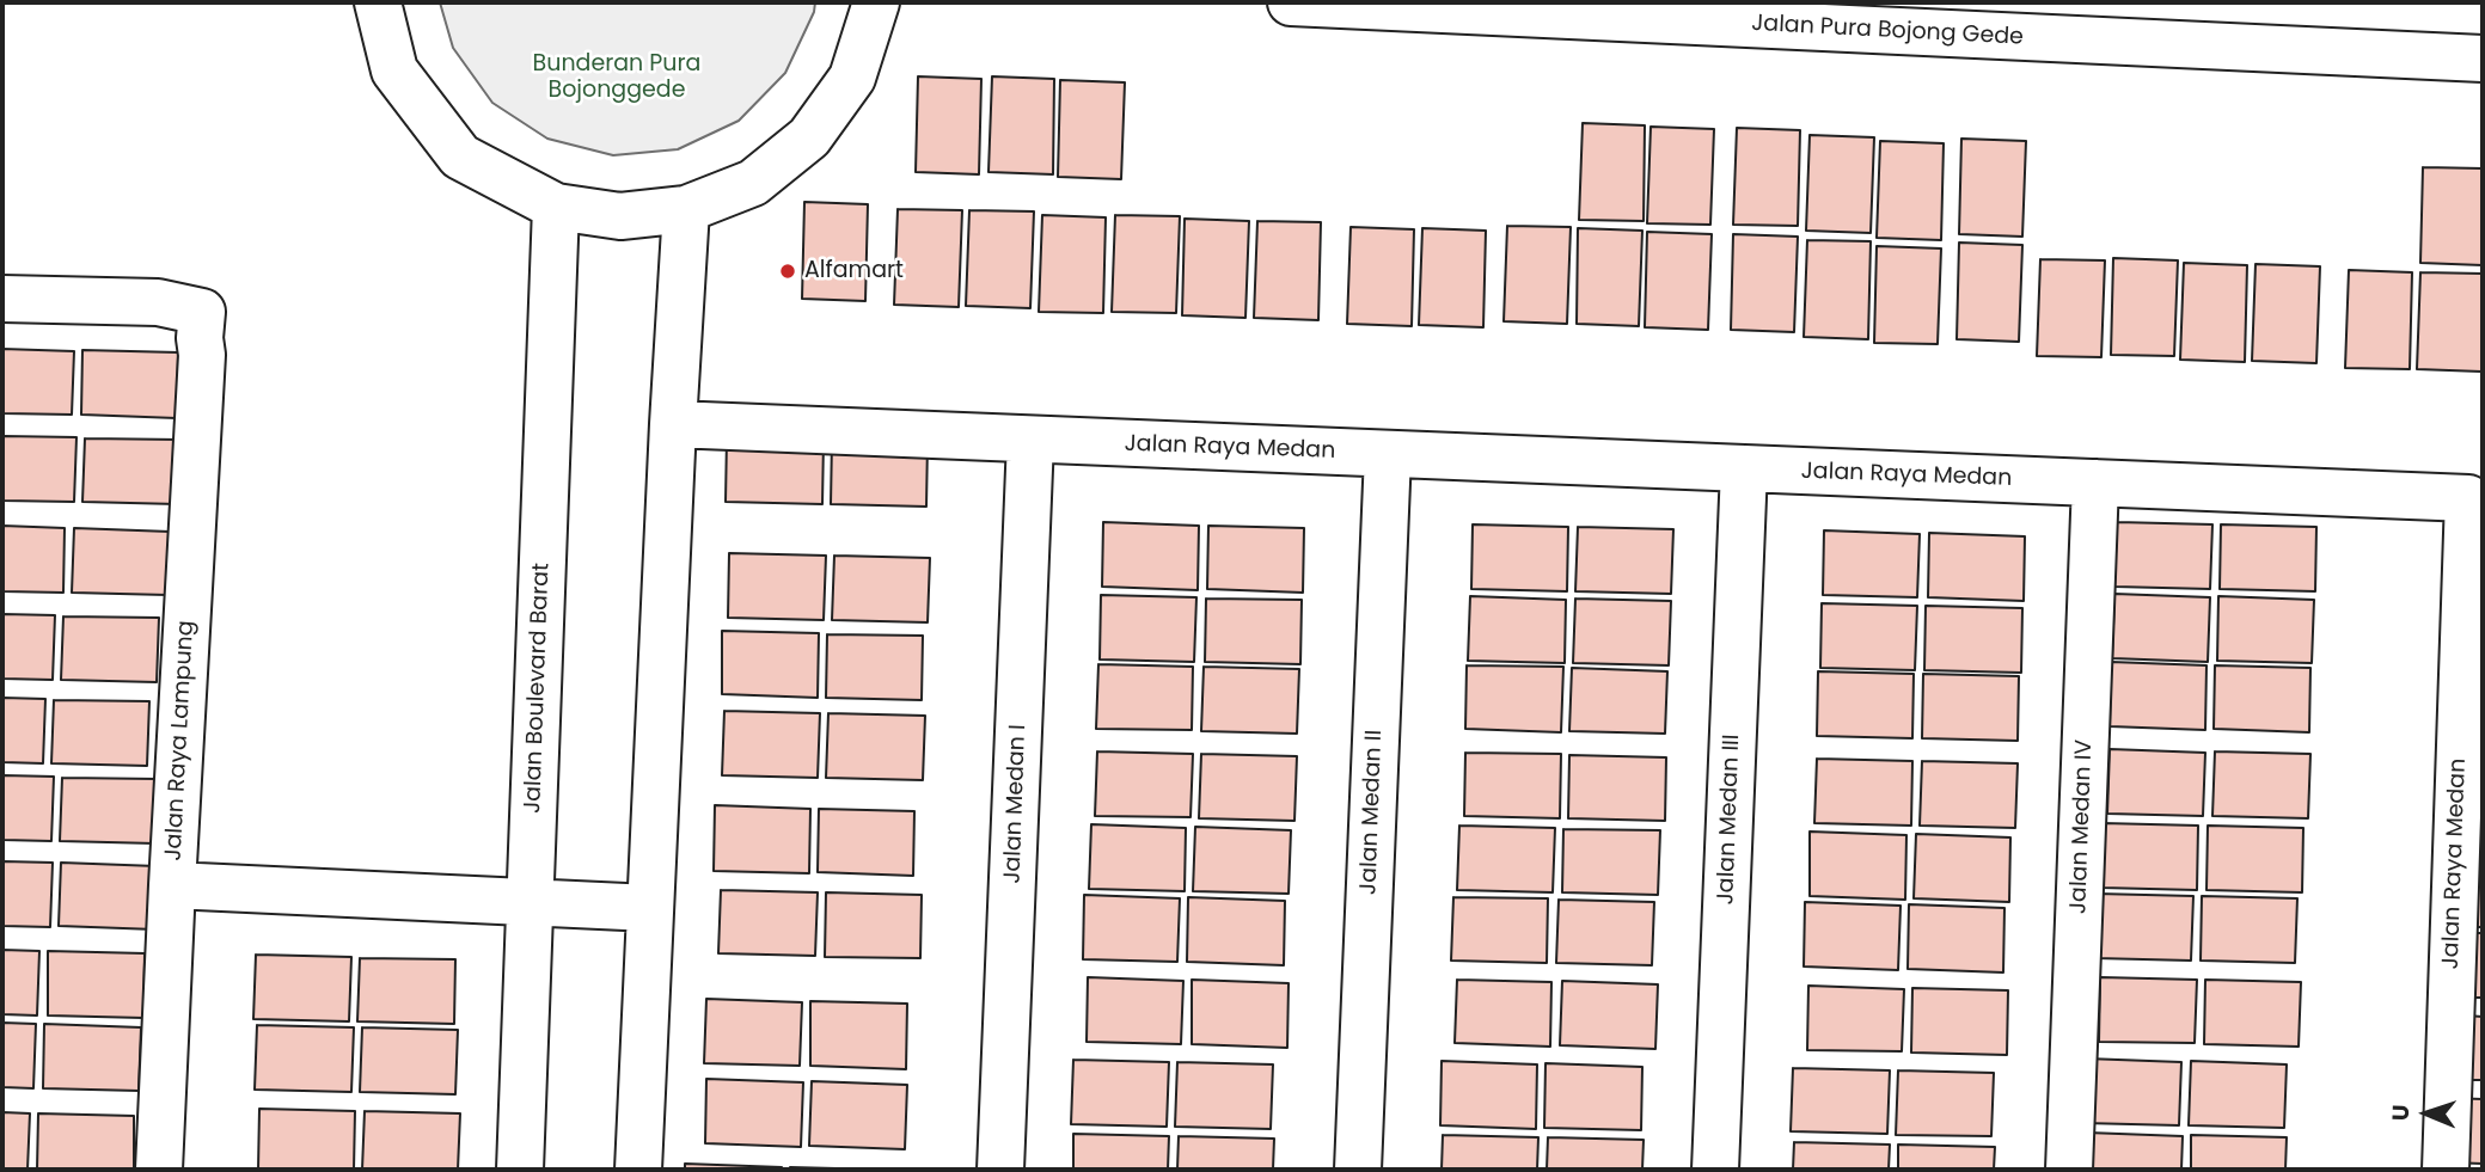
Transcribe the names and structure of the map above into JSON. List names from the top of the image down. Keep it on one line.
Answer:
{"streets":{"street":["Jalan Pura Bojong Gede","Jalan Raya Medan","Jalan Boulevard Barat","Jalan Raya Lampung","Jalan Medan I","Jalan Medan II","Jalan Medan III","Jalan Medan IV"]},"crossings":[["Jalan Raya Medan","Jalan Medan I"],["Jalan Raya Medan","Jalan Medan II"],["Jalan Raya Medan","Jalan Medan III"],["Jalan Raya Medan","Jalan Medan IV"]],"parks":["Bunderan Pura Bojonggede"],"places":["Alfamart"],"north":"left"}
